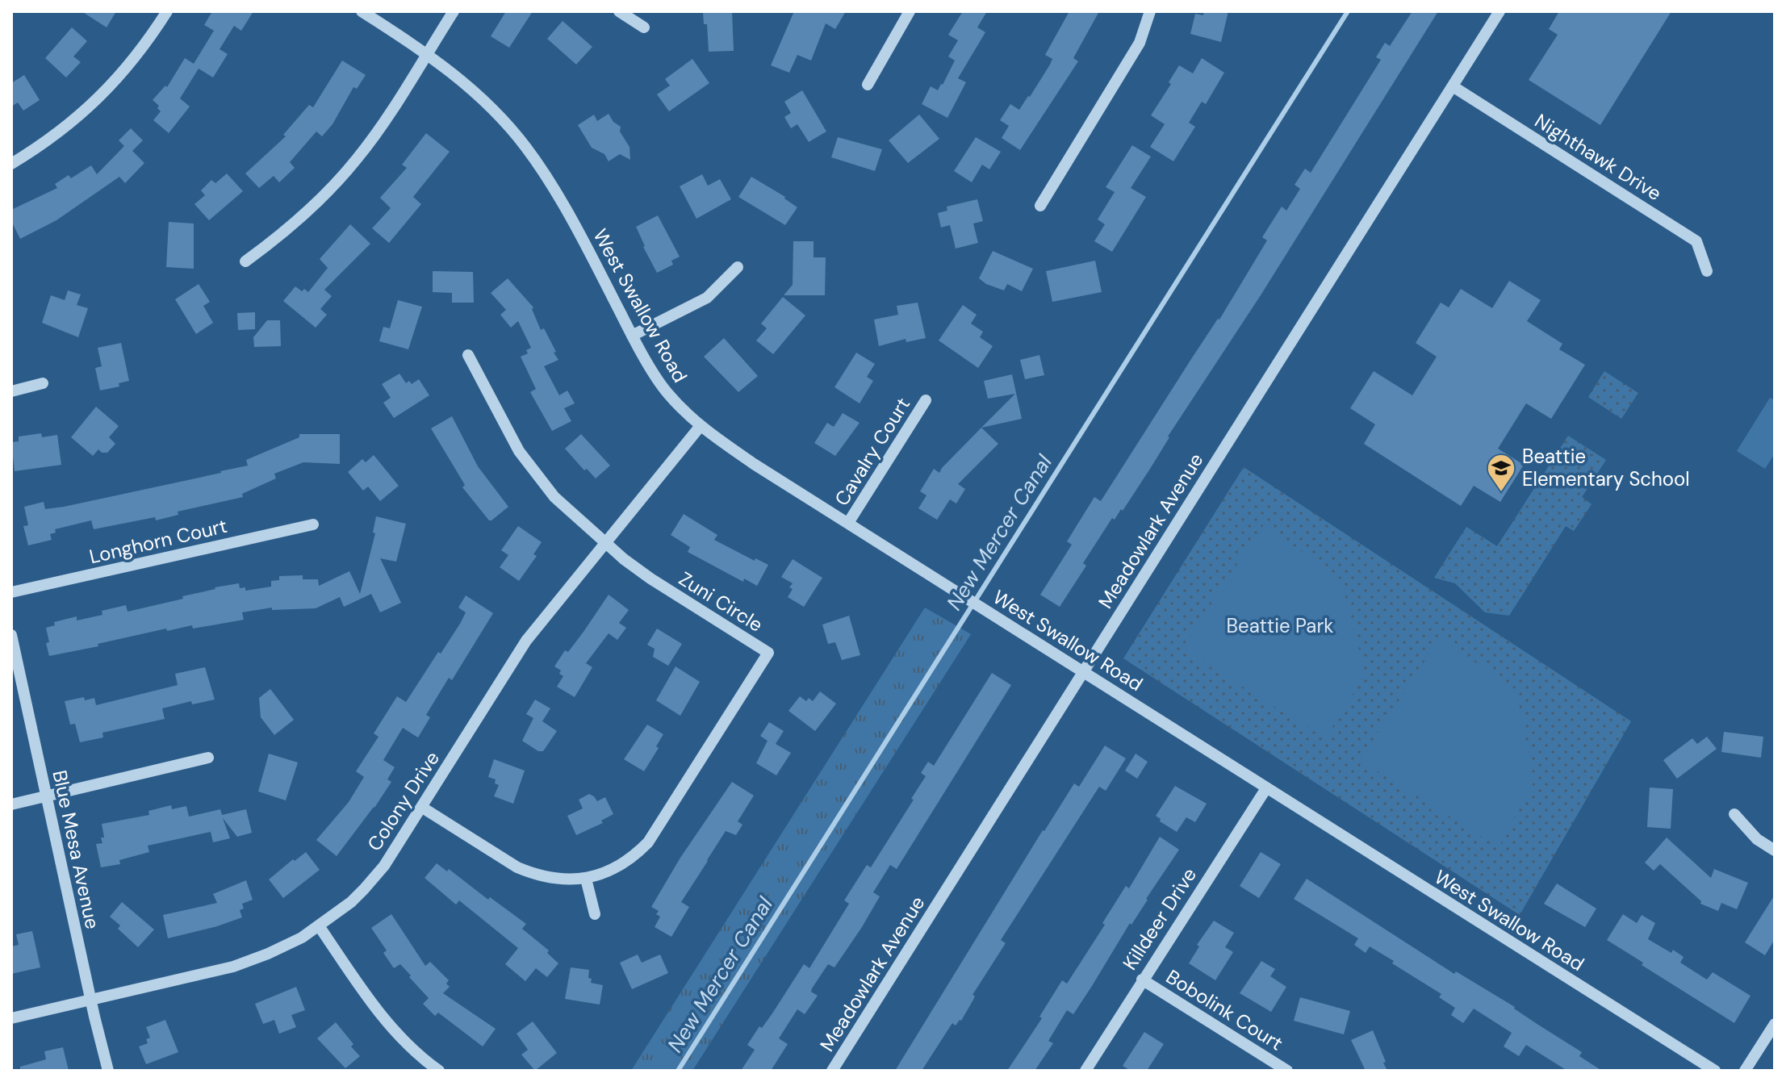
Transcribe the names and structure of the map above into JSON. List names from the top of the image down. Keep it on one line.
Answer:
{"streets":{"street":["Nighthawk Drive","West Swallow Road","Cavalry Court","Meadowlark Avenue","Longhorn Court","Zuni Circle","Colony Drive","Blue Mesa Avenue","Killdeer Drive","Bobolink Court"]},"crossings":[["Nighthawk Drive","Meadowlark Avenue"],["West Swallow Road","Cavalry Court"],["West Swallow Road","Meadowlark Avenue"],["West Swallow Road","Colony Drive"],["West Swallow Road","Killdeer Drive"],["Zuni Circle","Colony Drive"],["Colony Drive","Blue Mesa Avenue"],["Killdeer Drive","Bobolink Court"]],"water":["New Mercer Canal"],"parks":["Beattie Park"],"places":{"school or university":["Beattie Elementary School"]}}
